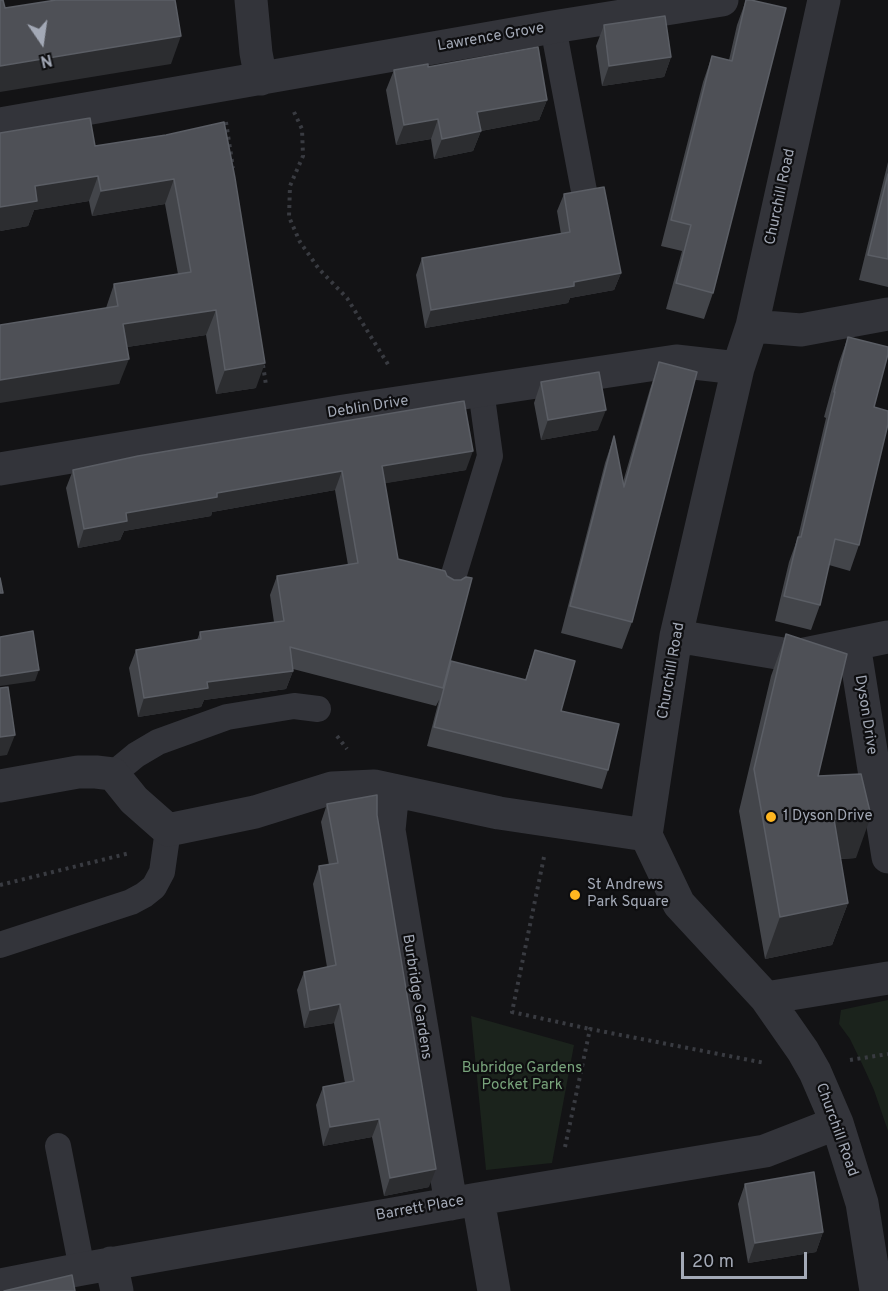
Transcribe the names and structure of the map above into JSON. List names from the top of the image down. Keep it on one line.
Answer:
{"streets":{"street":["Lawrence Grove","Churchill Road","Deblin Drive","Dyson Drive","Burbridge Gardens","Barrett Place"]},"crossings":[["Churchill Road","Deblin Drive"],["Churchill Road","Barrett Place"],["Burbridge Gardens","Barrett Place"]],"parks":["Bubridge Gardens Pocket Park"],"places":["1 Dyson Drive","St Andrews Park Square"],"scale_bar":"20 m","north":"bottom"}
